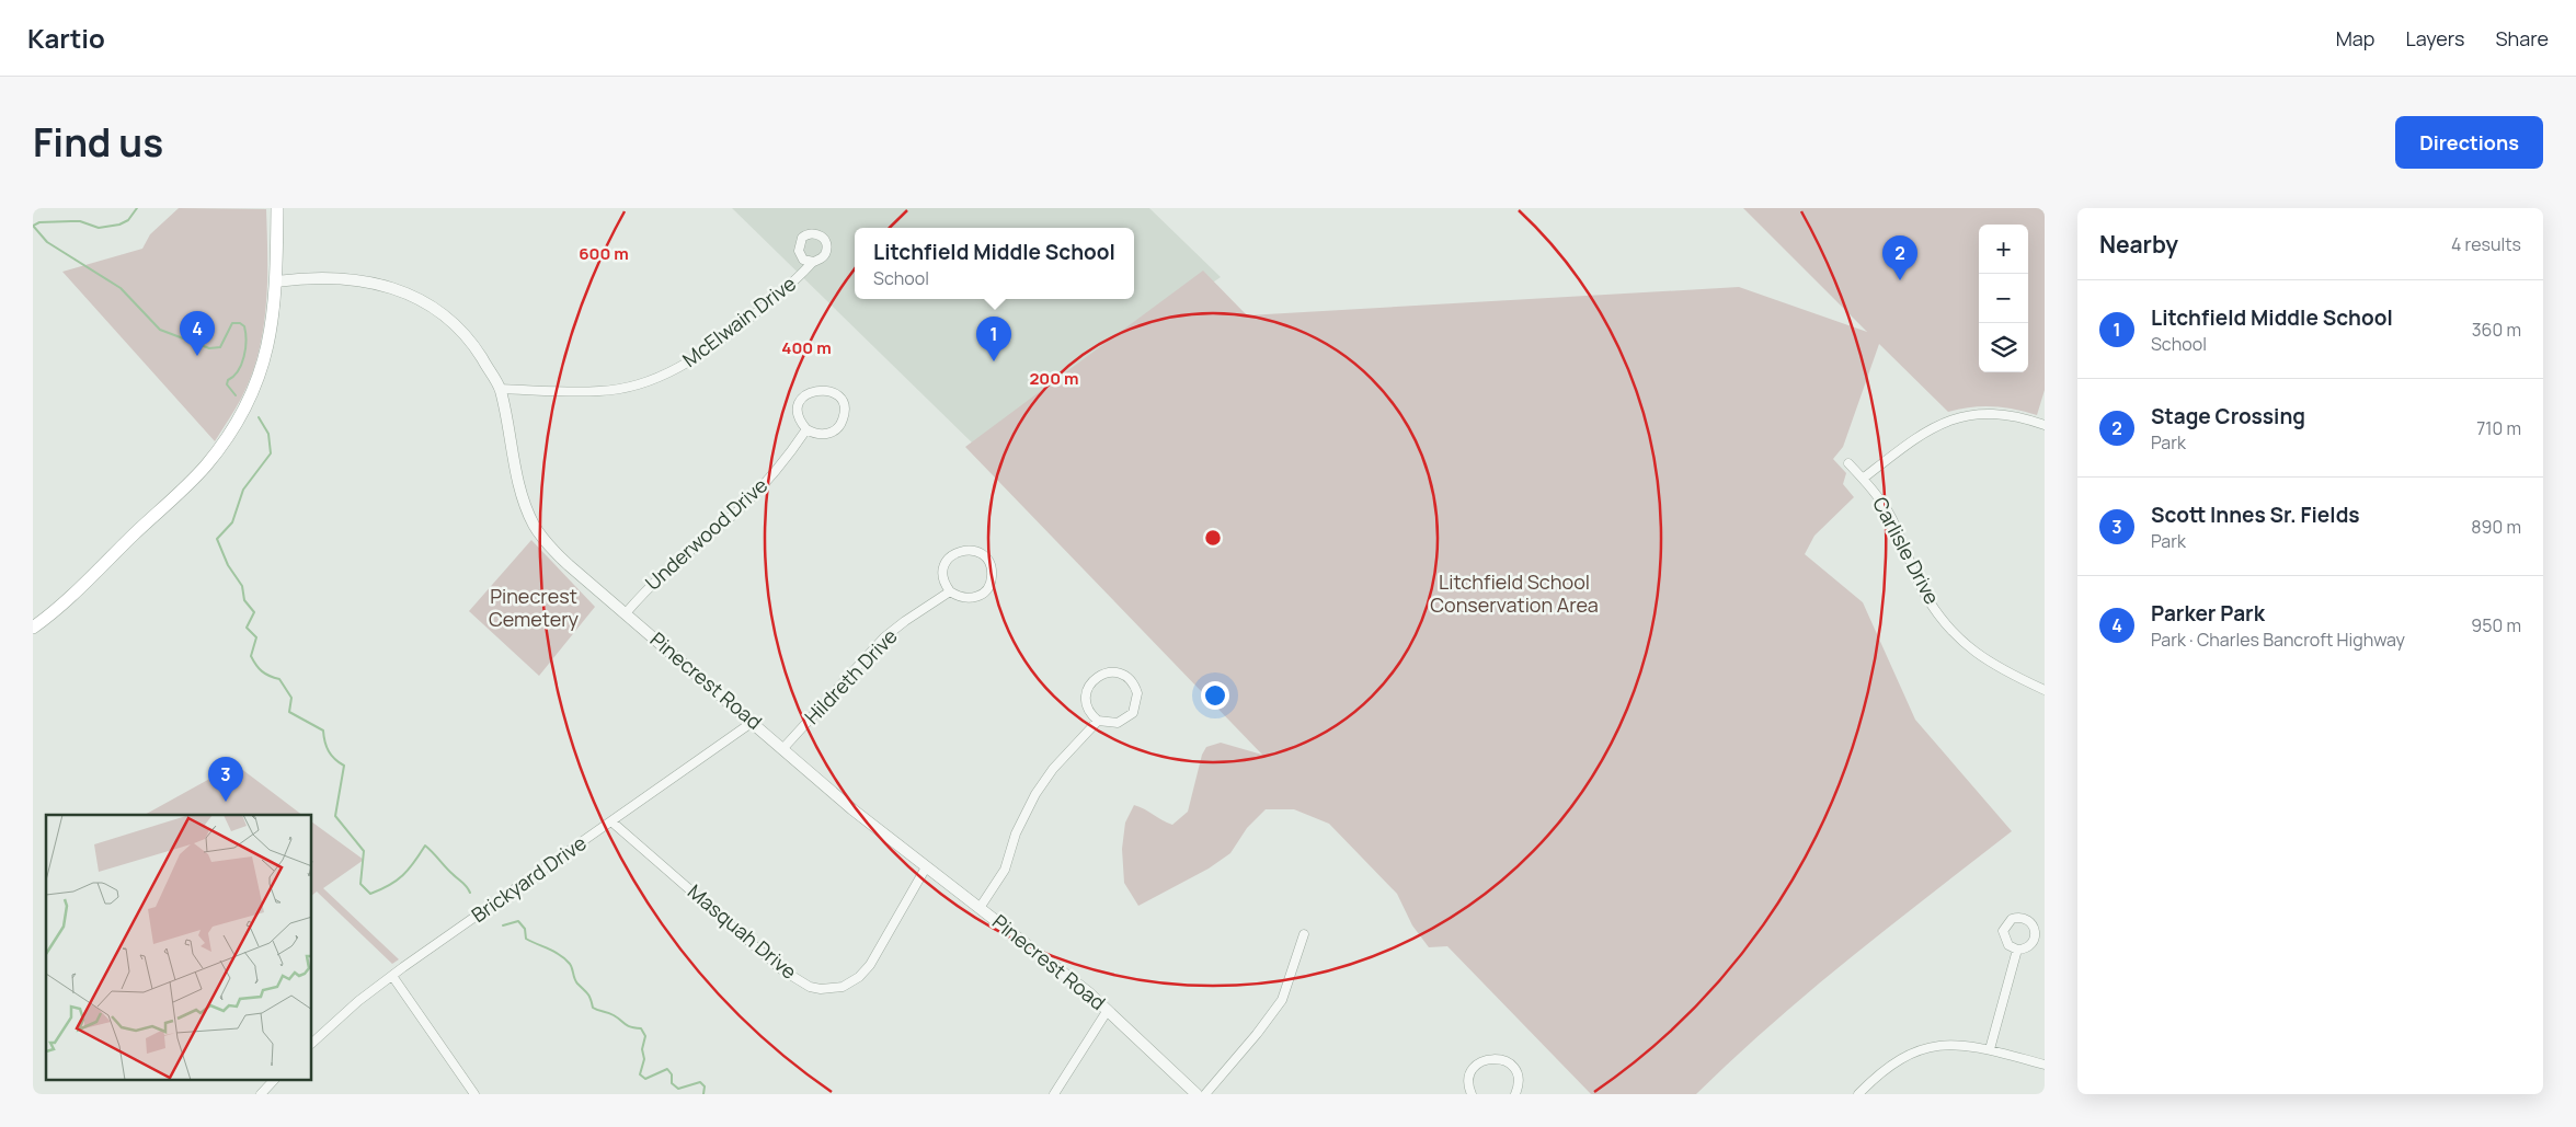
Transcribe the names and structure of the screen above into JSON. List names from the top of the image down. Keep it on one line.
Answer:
{"streets":{"street":["McElwain Drive","Underwood Drive","Carlisle Drive","Hildreth Drive","Pinecrest Road","Brickyard Drive","Masquah Drive"]},"crossings":[["McElwain Drive","Pinecrest Road"],["Underwood Drive","Pinecrest Road"],["Hildreth Drive","Pinecrest Road"],["Pinecrest Road","Brickyard Drive"],["Pinecrest Road","Masquah Drive"],["Brickyard Drive","Masquah Drive"]],"parks":["Litchfield School Conservation Area","Pinecrest Cemetery"],"page":{"header":"Kartio","nav":["Map","Layers","Share"],"title":"Find us","buttons":"Directions","heading":["Nearby","4 results"],"map_buttons":["+","−"],"popup":["Litchfield Middle School","School"],"pins":["2","4","1","3"],"list":[{"mark":"1","name":"Litchfield Middle School","note":"School","value":"360 m"},{"mark":"2","name":"Stage Crossing","note":"Park","value":"710 m"},{"mark":"3","name":"Scott Innes Sr. Fields","note":"Park","value":"890 m"},{"mark":"4","name":"Parker Park","note":"Park · Charles Bancroft Highway","value":"950 m"}]},"rings":["600 m","400 m","200 m"]}
